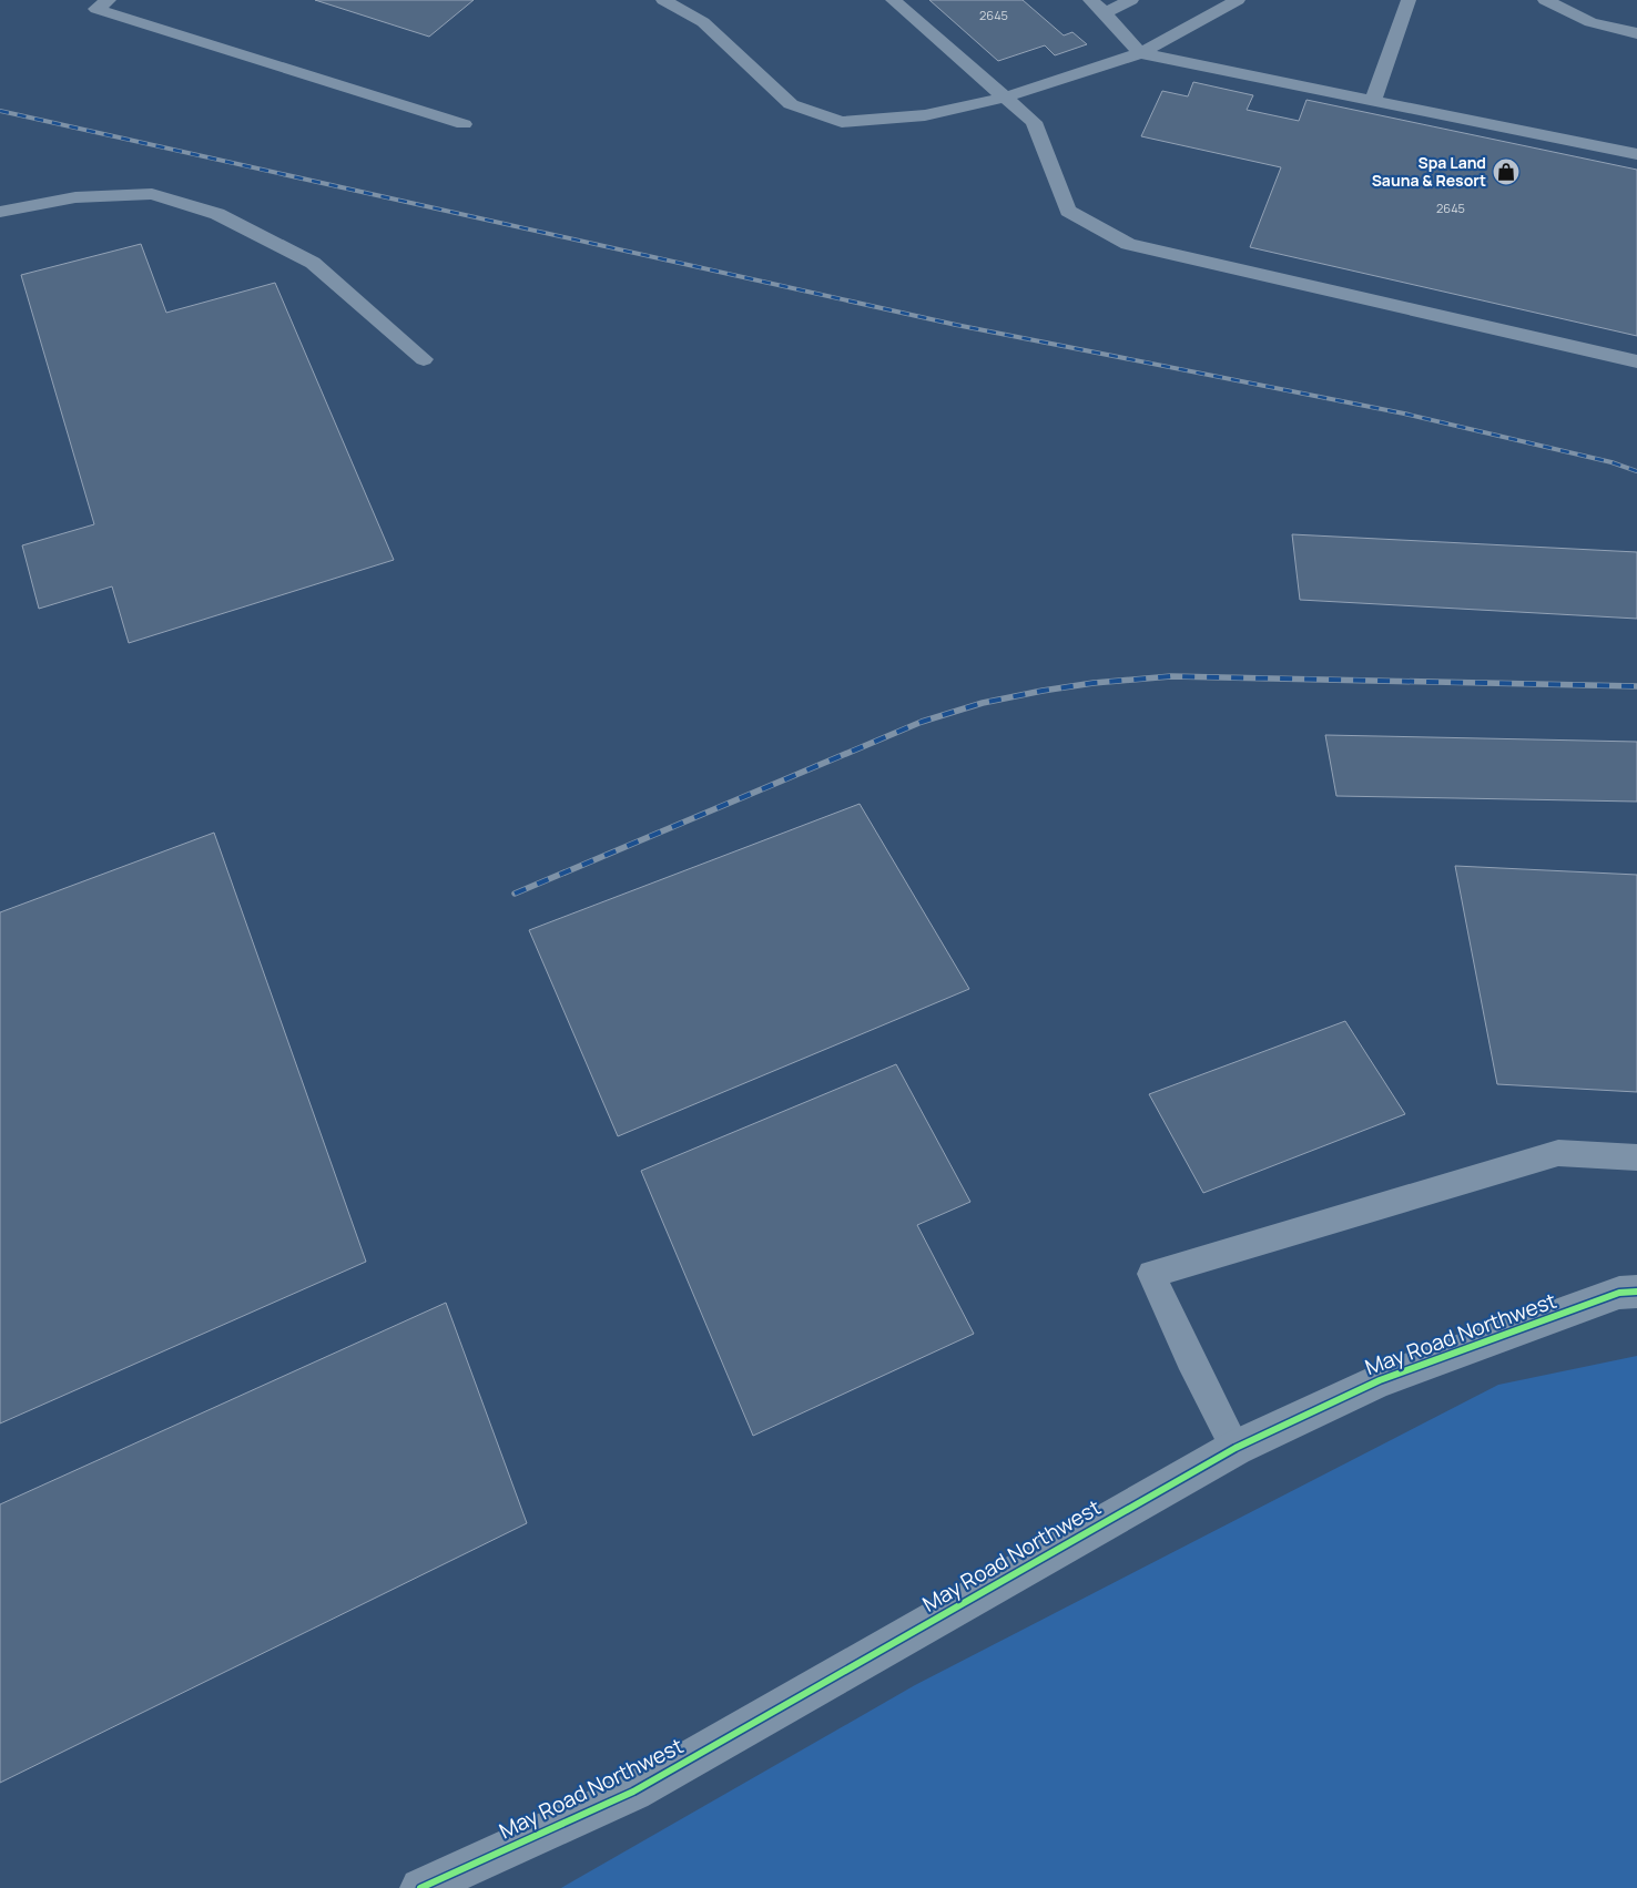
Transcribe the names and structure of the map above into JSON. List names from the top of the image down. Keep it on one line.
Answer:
{"streets":{"street":["May Road Northwest"]},"places":{"shop":["Spa Land Sauna & Resort"]},"house_numbers":["2645","2645"]}
